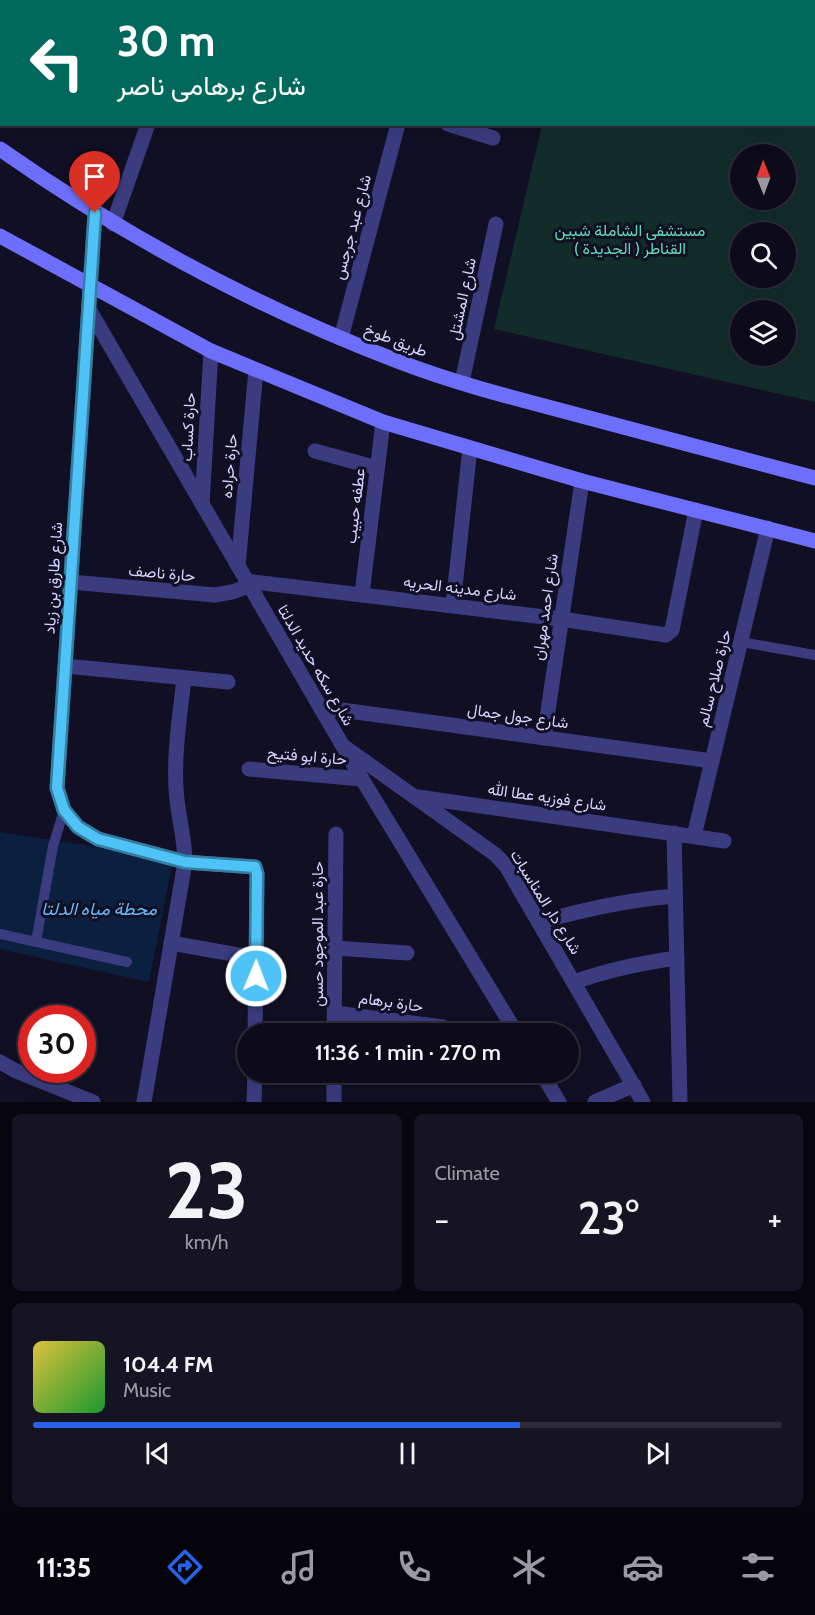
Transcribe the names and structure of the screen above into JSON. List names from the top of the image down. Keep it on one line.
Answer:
{"streets":{"main road":["طريق طوخ"],"street":["شارع عبد جرجس","شارع المشتل","حارة كساب","حارة حراده","عطفه حبيب","حارة ناصف","شارع طارق بن زياد","شارع مدينه الحريه","شارع احمد مهران","شارع سكه حديد الدلتا","حارة صلاح سالم","شارع جول جمال","حارة ابو فتيح","شارع فوزيه عطا الله","شارع دار المناسبات","حارة عبد الموجود حسن","حارة برهام"]},"crossings":[["شارع عبد جرجس","طريق طوخ"],["شارع المشتل","طريق طوخ"],["طريق طوخ","شارع طارق بن زياد"],["حارة كساب","شارع سكه حديد الدلتا"],["حارة حراده","شارع سكه حديد الدلتا"],["عطفه حبيب","شارع مدينه الحريه"],["حارة ناصف","شارع طارق بن زياد"],["حارة ناصف","شارع مدينه الحريه"],["حارة ناصف","شارع سكه حديد الدلتا"],["شارع طارق بن زياد","شارع سكه حديد الدلتا"],["شارع مدينه الحريه","شارع احمد مهران"],["شارع مدينه الحريه","شارع سكه حديد الدلتا"],["شارع احمد مهران","شارع جول جمال"],["شارع سكه حديد الدلتا","شارع جول جمال"],["شارع سكه حديد الدلتا","حارة ابو فتيح"],["شارع سكه حديد الدلتا","شارع دار المناسبات"],["حارة صلاح سالم","شارع جول جمال"],["حارة صلاح سالم","شارع فوزيه عطا الله"],["شارع فوزيه عطا الله","شارع دار المناسبات"],["حارة عبد الموجود حسن","حارة برهام"]],"water":["محطة مياه الدلتا"],"parks":["مستشفي الشاملة شبين القناطر ( الجديدة )"],"north":"top","page":{"turn":["30 m","شارع برهامى ناصر"],"limit":"30","trip":"11:36 · 1 min · 270 m","tile":[["23","km/h"],"Climate"],"heat":["−","23°","+"],"song":["104.4 FM","Music"],"tabs":"11:35"}}
